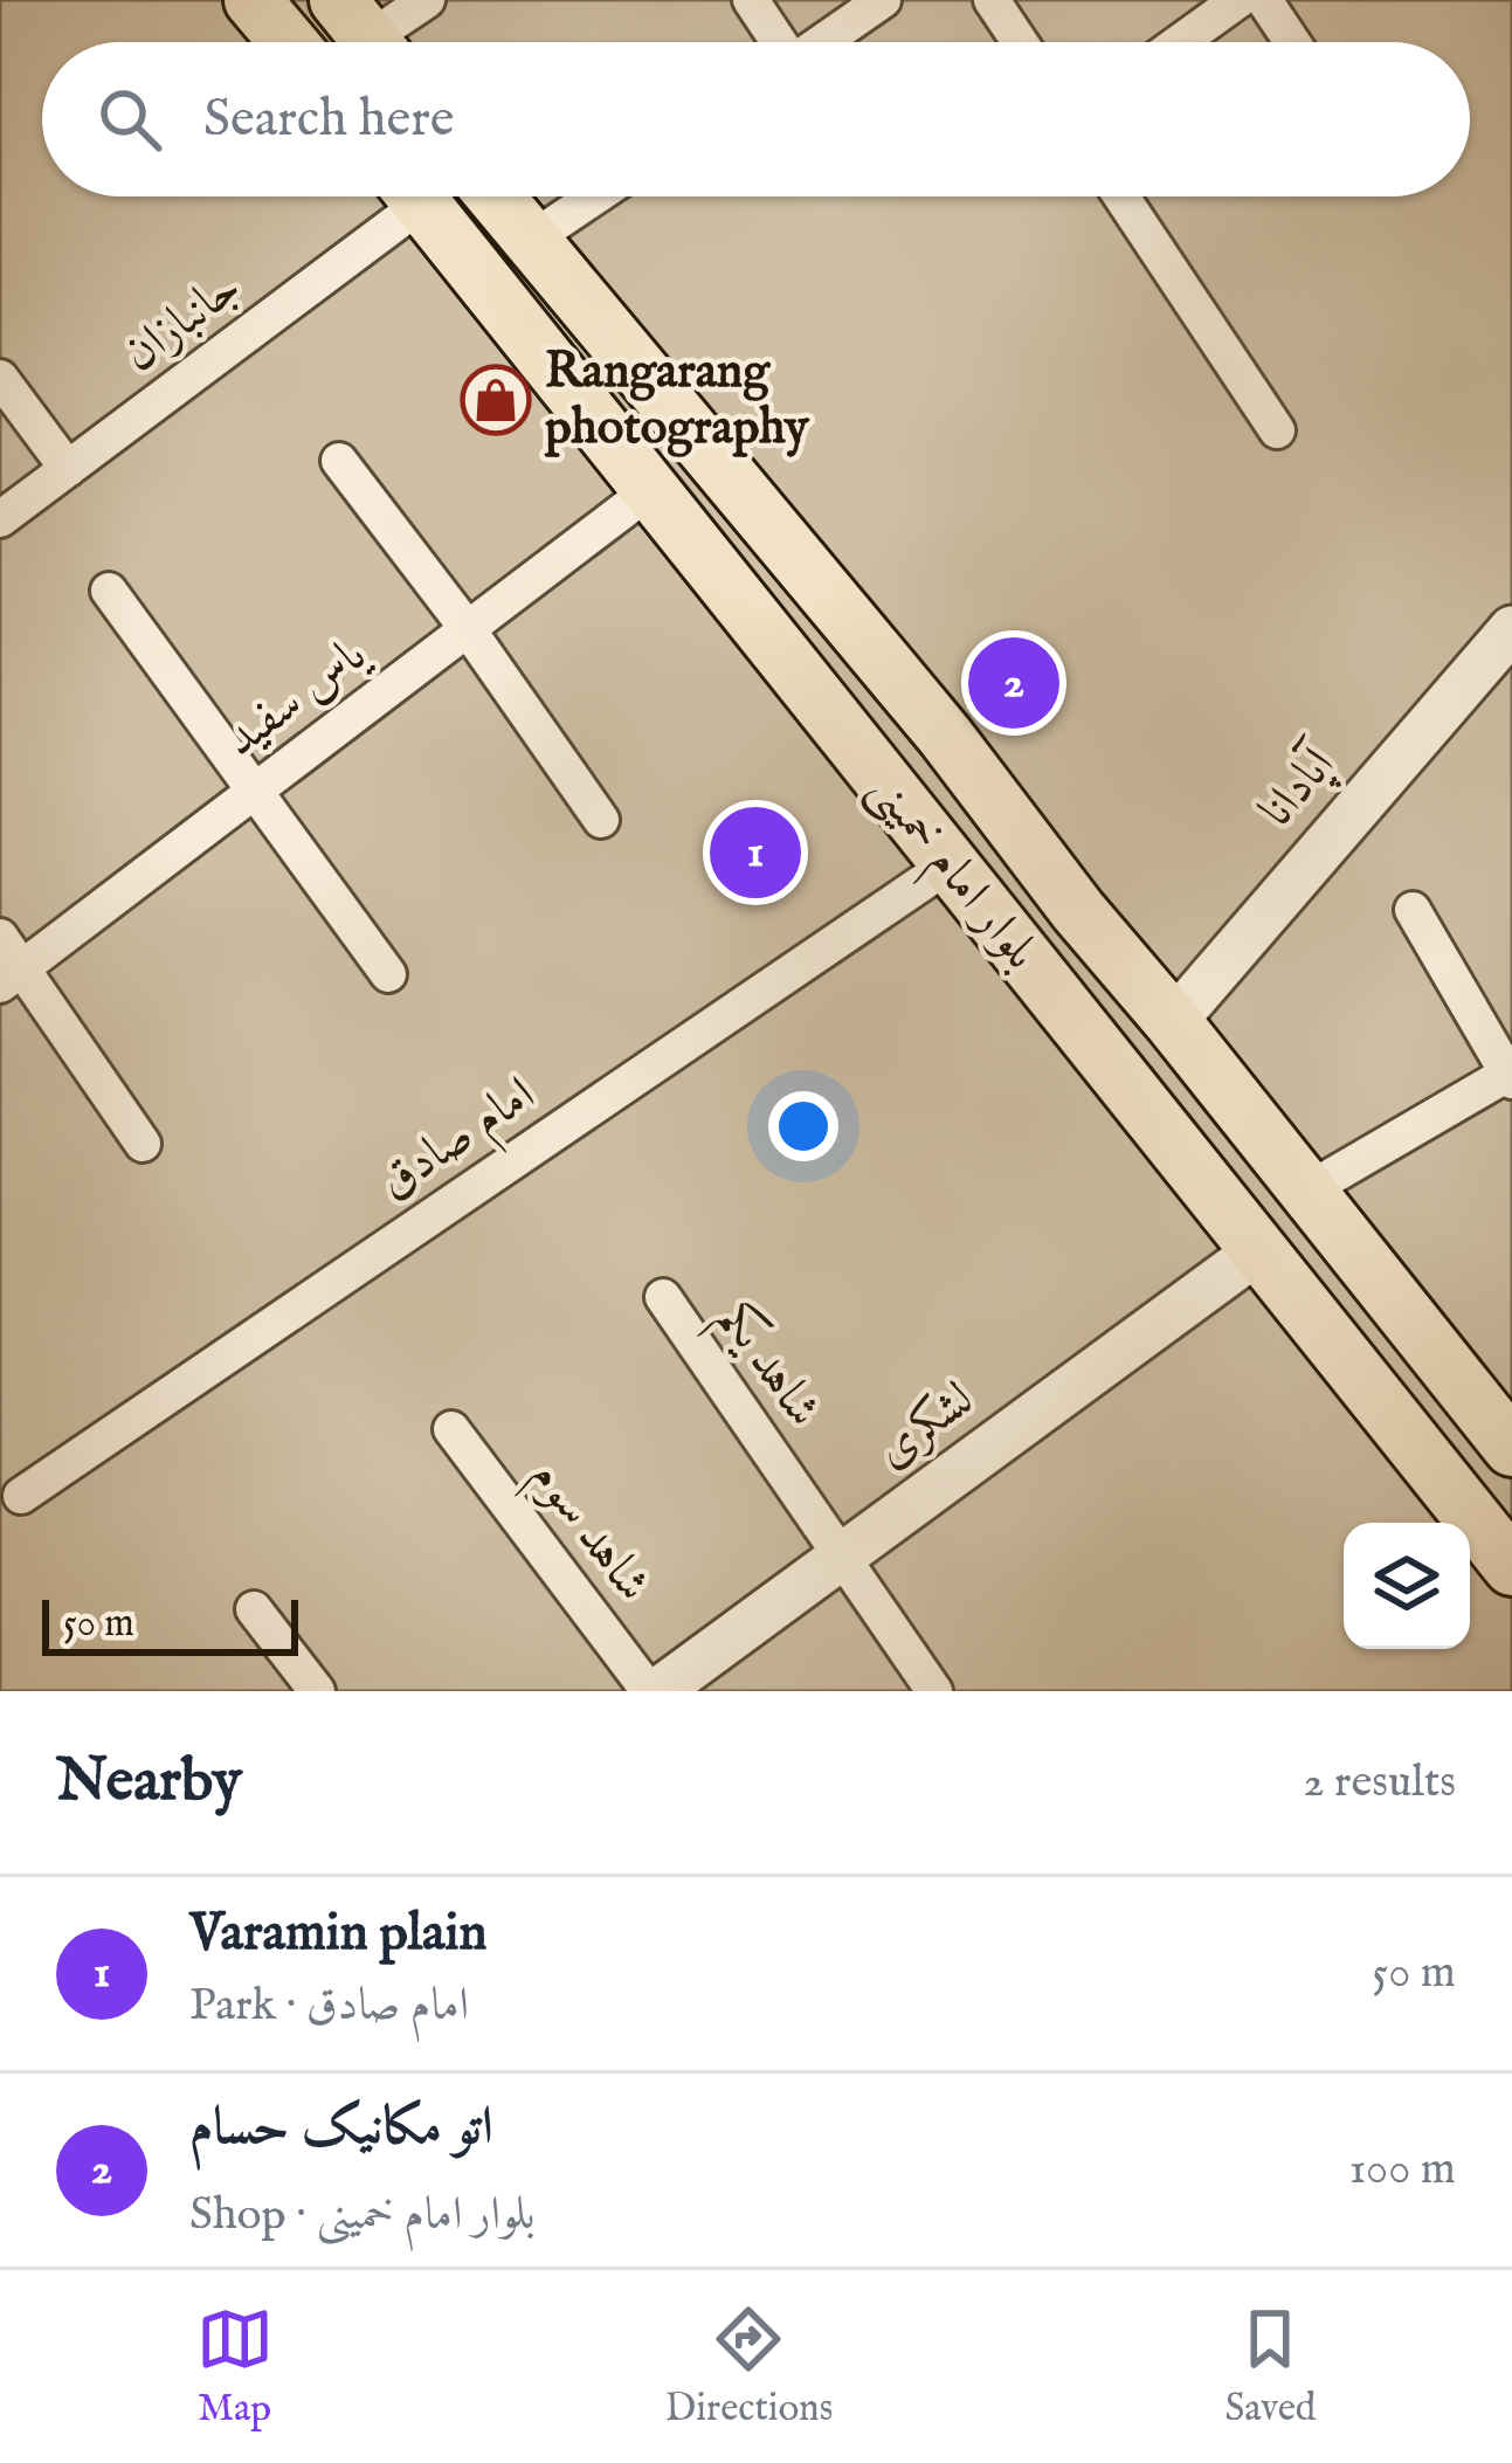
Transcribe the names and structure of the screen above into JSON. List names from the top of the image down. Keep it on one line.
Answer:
{"streets":{"main road":["بلوار امام خمینی"],"street":["جانبازان","یاس سفید","آپادانا","امام صادق","شاهد یکم","لشکری","شاهد سوم"]},"crossings":[["یاس سفید","بلوار امام خمینی"],["آپادانا","بلوار امام خمینی"],["بلوار امام خمینی","امام صادق"],["بلوار امام خمینی","لشکری"],["شاهد یکم","لشکری"],["لشکری","شاهد سوم"]],"places":{"shop":["Rangarang photography"]},"scale_bar":"50 m","page":{"search":"Search here","pins":["2","1"],"scale":"50 m","heading":["Nearby","2 results"],"list":[{"mark":"1","name":"Varamin plain","note":"Park · امام صادق","value":"50 m"},{"mark":"2","name":"اتو مکانیک حسام","note":"Shop · بلوار امام خمینی","value":"100 m"}],"nav":["Map","Directions","Saved"]}}
